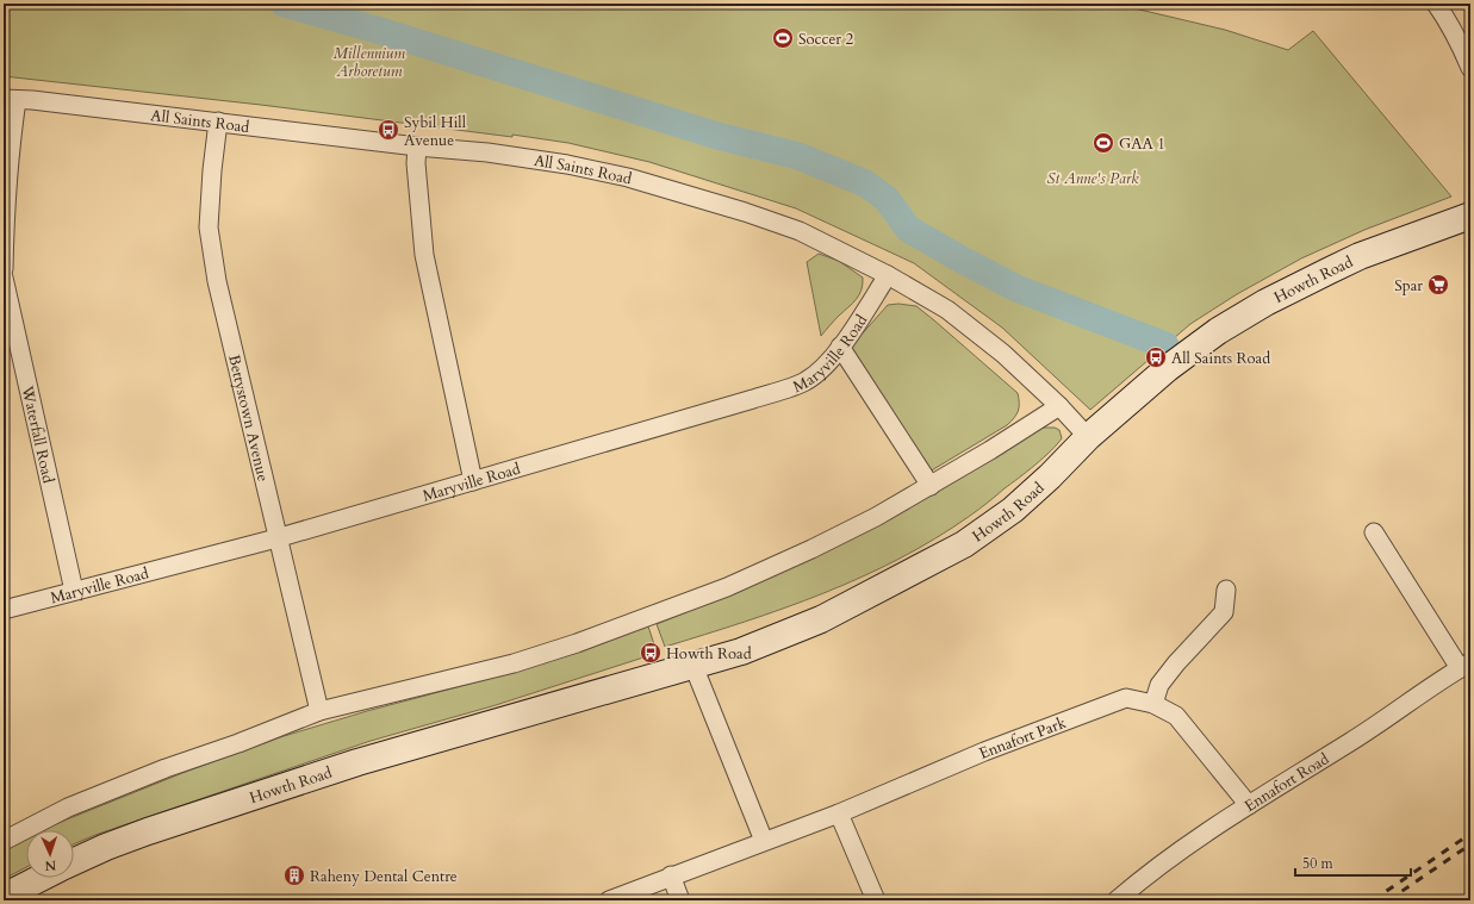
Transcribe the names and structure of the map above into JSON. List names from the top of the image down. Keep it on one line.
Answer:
{"streets":{"main road":["Howth Road"],"street":["All Saints Road","Maryville Road","Bettystown Avenue","Waterfall Road","Ennafort Park","Ennafort Road"]},"crossings":[["All Saints Road","Howth Road"],["All Saints Road","Maryville Road"],["All Saints Road","Bettystown Avenue"],["Maryville Road","Bettystown Avenue"],["Maryville Road","Waterfall Road"],["Ennafort Park","Ennafort Road"]],"parks":["Millennium Arboretum","St Anne's Park"],"places":{"sports":["Soccer 2","GAA 1"],"bus stop":["Sybil Hill Avenue","All Saints Road","Howth Road"],"supermarket":["Spar"],"building":["Raheny Dental Centre"]},"scale_bar":"50 m","north":"bottom"}
